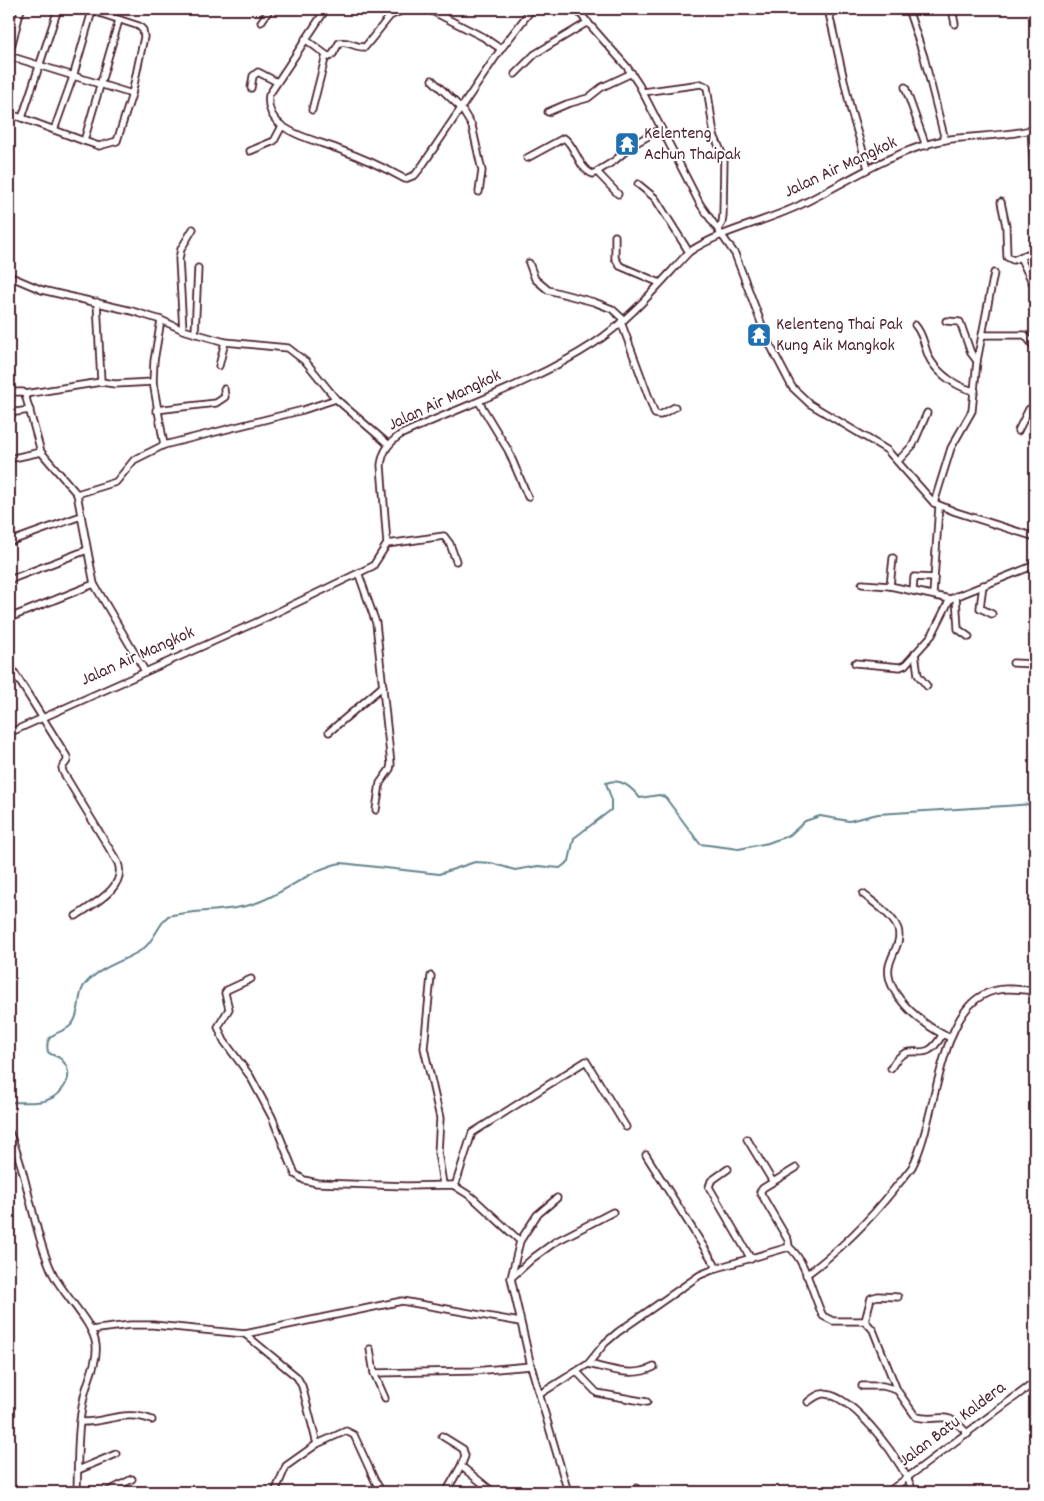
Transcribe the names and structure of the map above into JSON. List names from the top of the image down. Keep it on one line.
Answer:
{"streets":{"street":["Jalan Air Mangkok","Jalan Batu Kaldera"]},"places":{"temple":["Kelenteng Achun Thaipak","Kelenteng Thai Pak Kung Aik Mangkok"]}}
